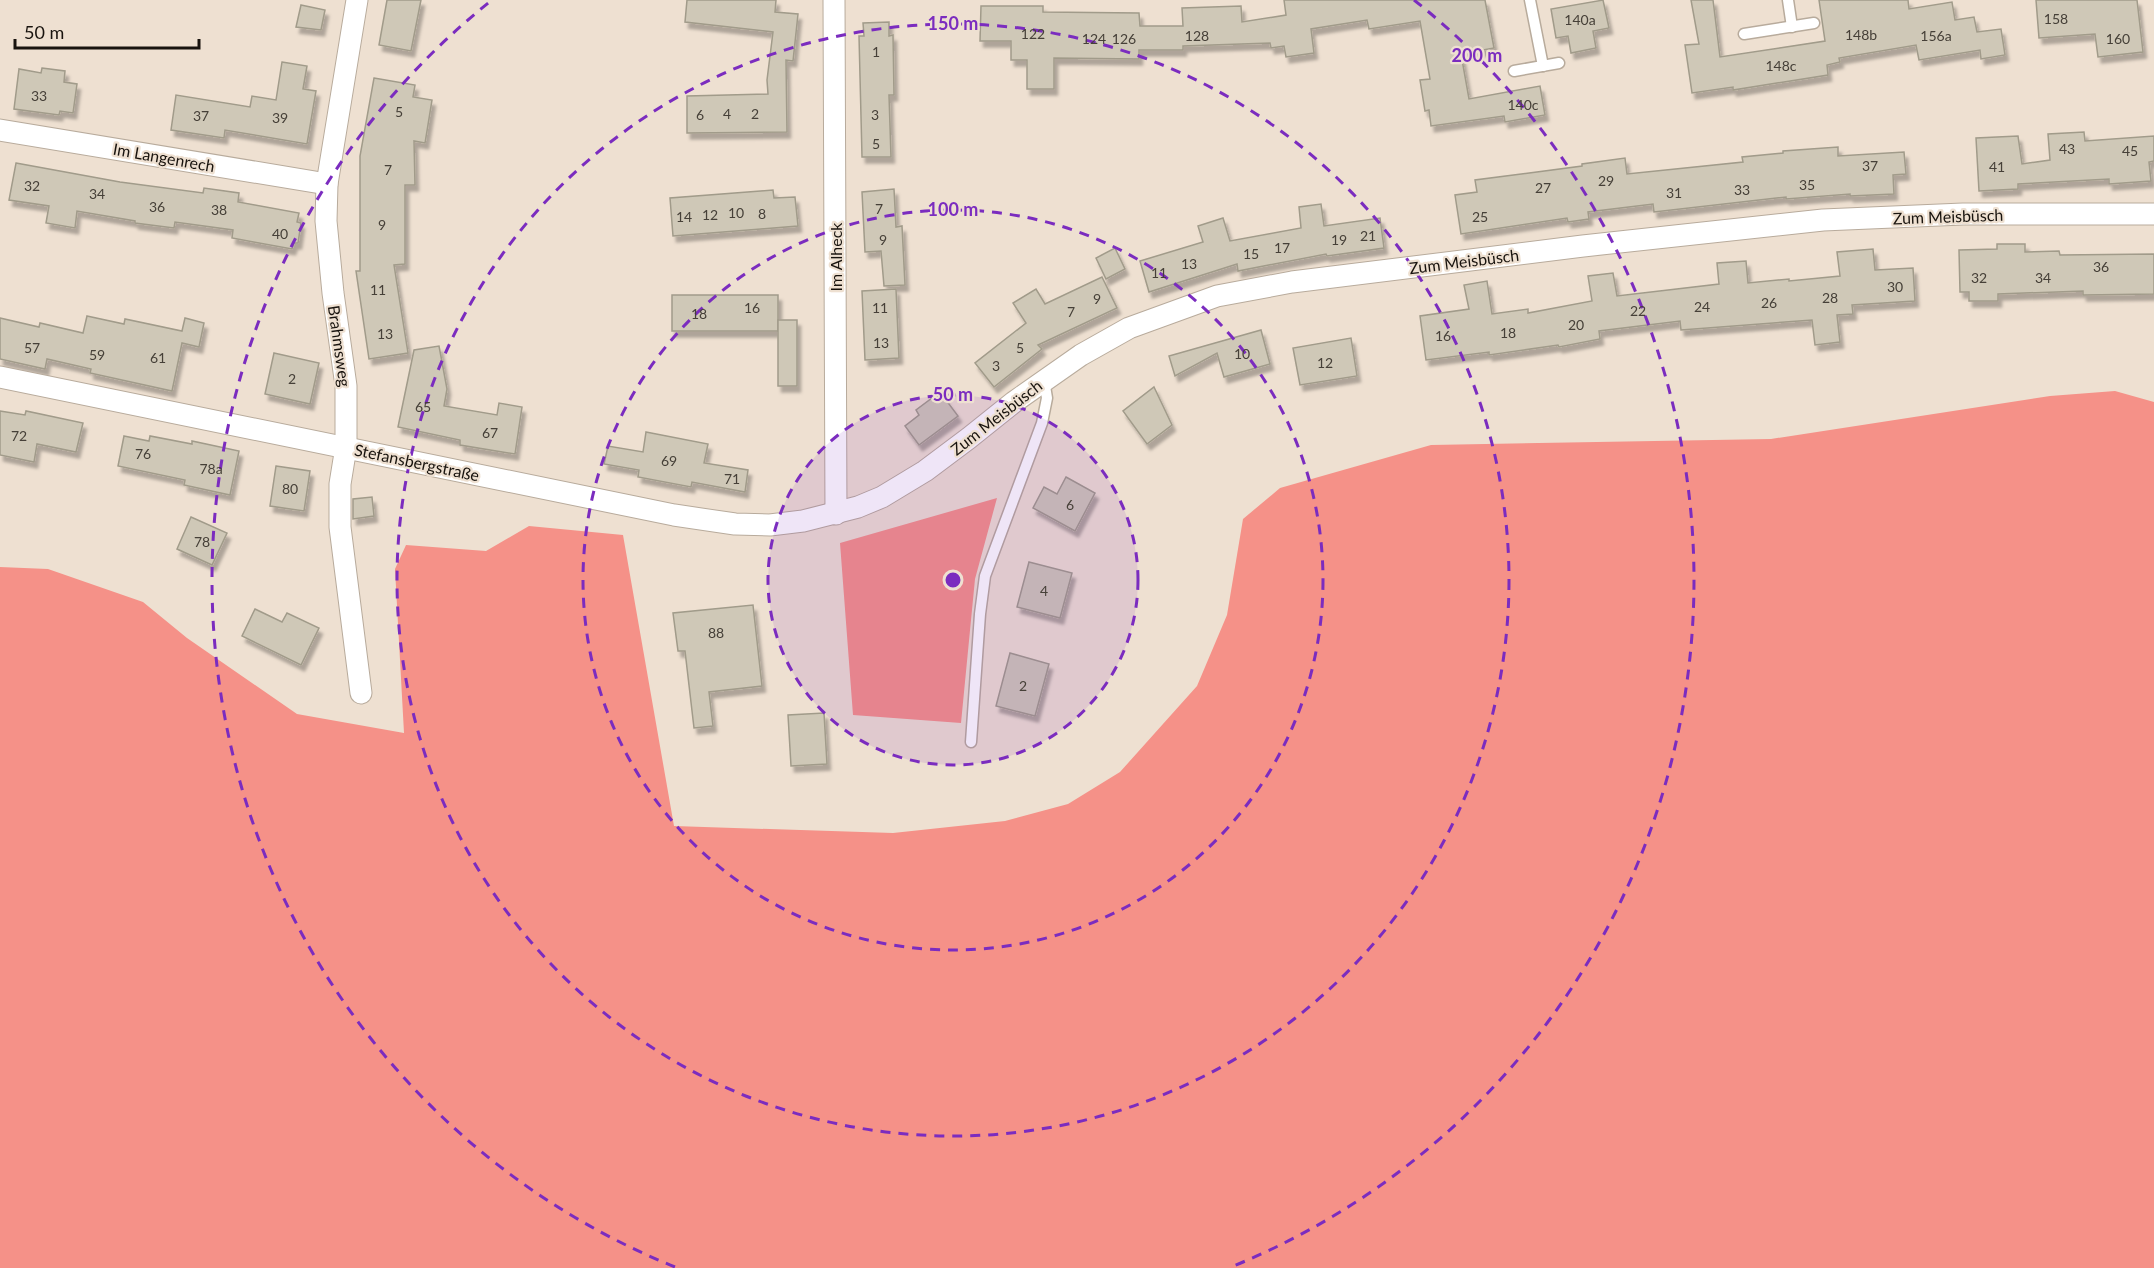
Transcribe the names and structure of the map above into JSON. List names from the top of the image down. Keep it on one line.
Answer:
{"streets":{"street":["Im Langenrech","Zum Meisbüsch","Im Alheck","Brahmsweg","Stefansbergstraße"]},"crossings":[["Im Langenrech","Brahmsweg"],["Zum Meisbüsch","Im Alheck"],["Zum Meisbüsch","Stefansbergstraße"],["Im Alheck","Stefansbergstraße"],["Brahmsweg","Stefansbergstraße"]],"house_numbers":["158","140a","122","148b","128","156a","124","126","160","1","148c","33","140c","5","4","2","6","3","37","39","5","43","45","37","41","7","29","35","32","27","33","31","34","36","7","38","10","8","12","14","25","9","40","21","9","19","17","15","13","36","11","32","34","30","11","28","9","26","24","16","11","22","7","18","20","18","13","16","13","57","5","10","59","61","12","3","2","65","67","72","76","69","78a","71","80","6","78","4","88","2"],"scale_bar":"50 m","rings":["150 m","200 m","100 m","50 m"]}
